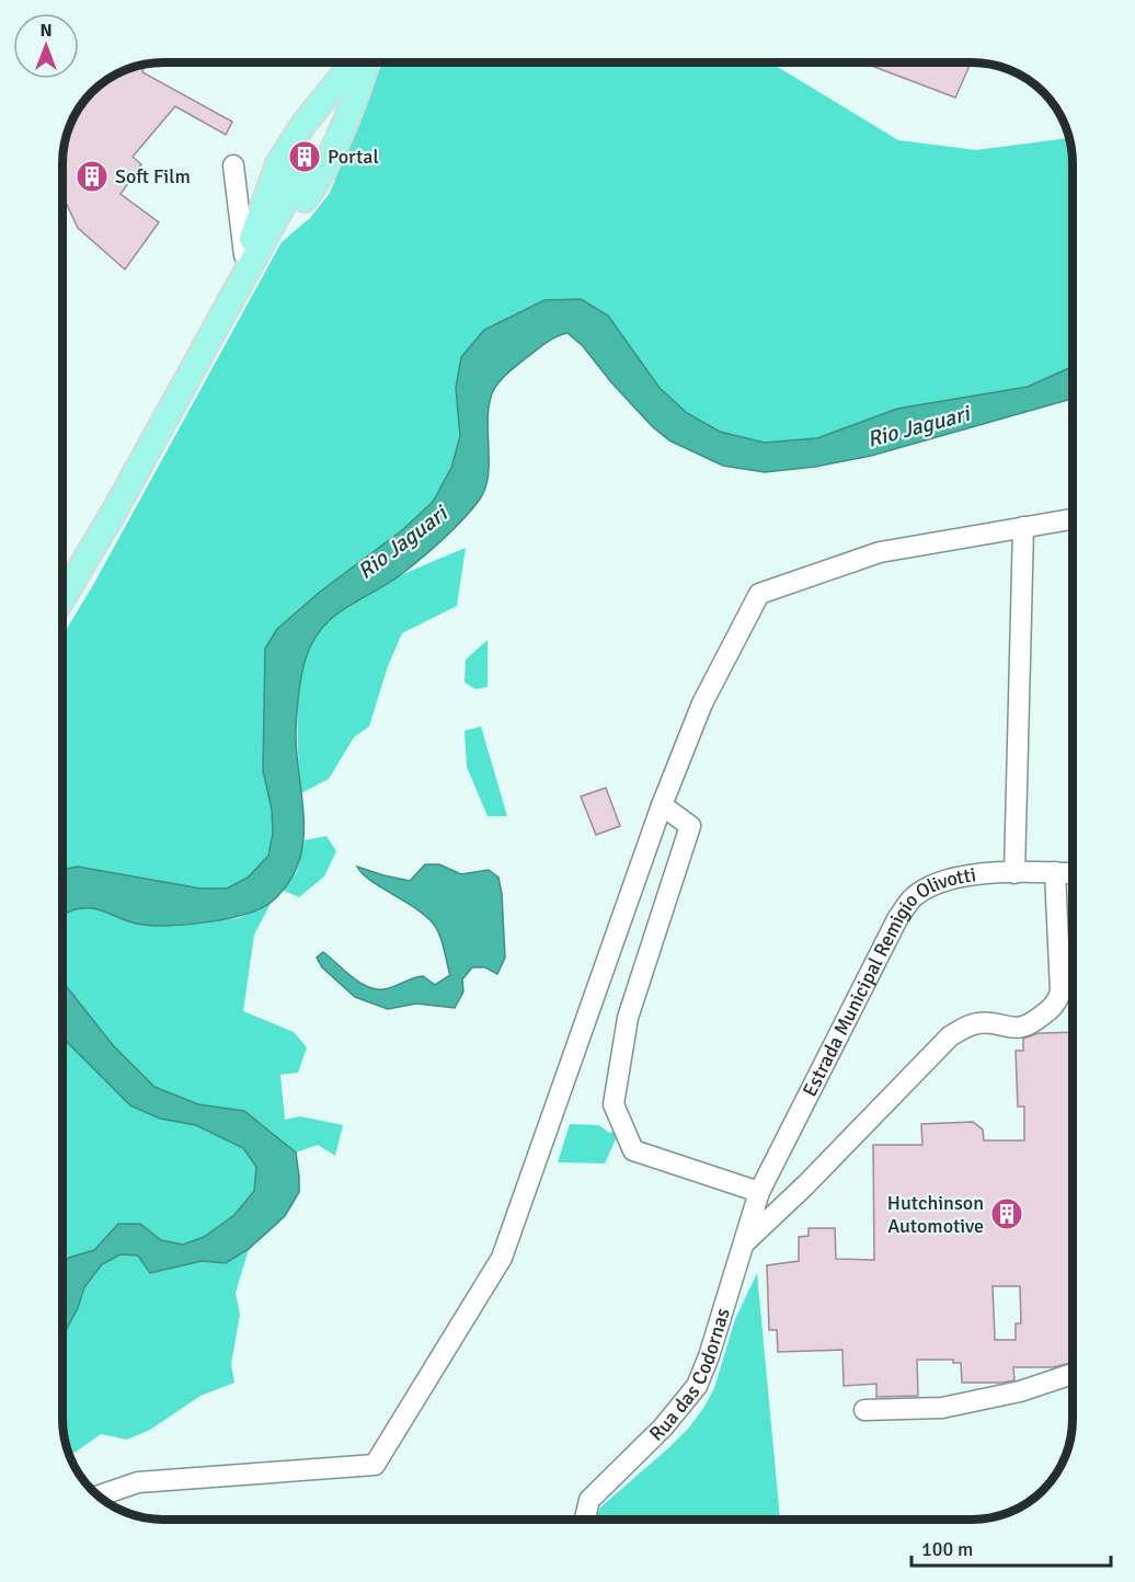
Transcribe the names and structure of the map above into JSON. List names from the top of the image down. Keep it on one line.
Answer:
{"streets":{"street":["Estrada Municipal Remigio Olivotti","Rua das Codornas"]},"crossings":[["Estrada Municipal Remigio Olivotti","Rua das Codornas"]],"water":["Rio Jaguari"],"places":{"building":["Portal","Soft Film","Hutchinson Automotive"]},"scale_bar":"100 m","north":"top"}
